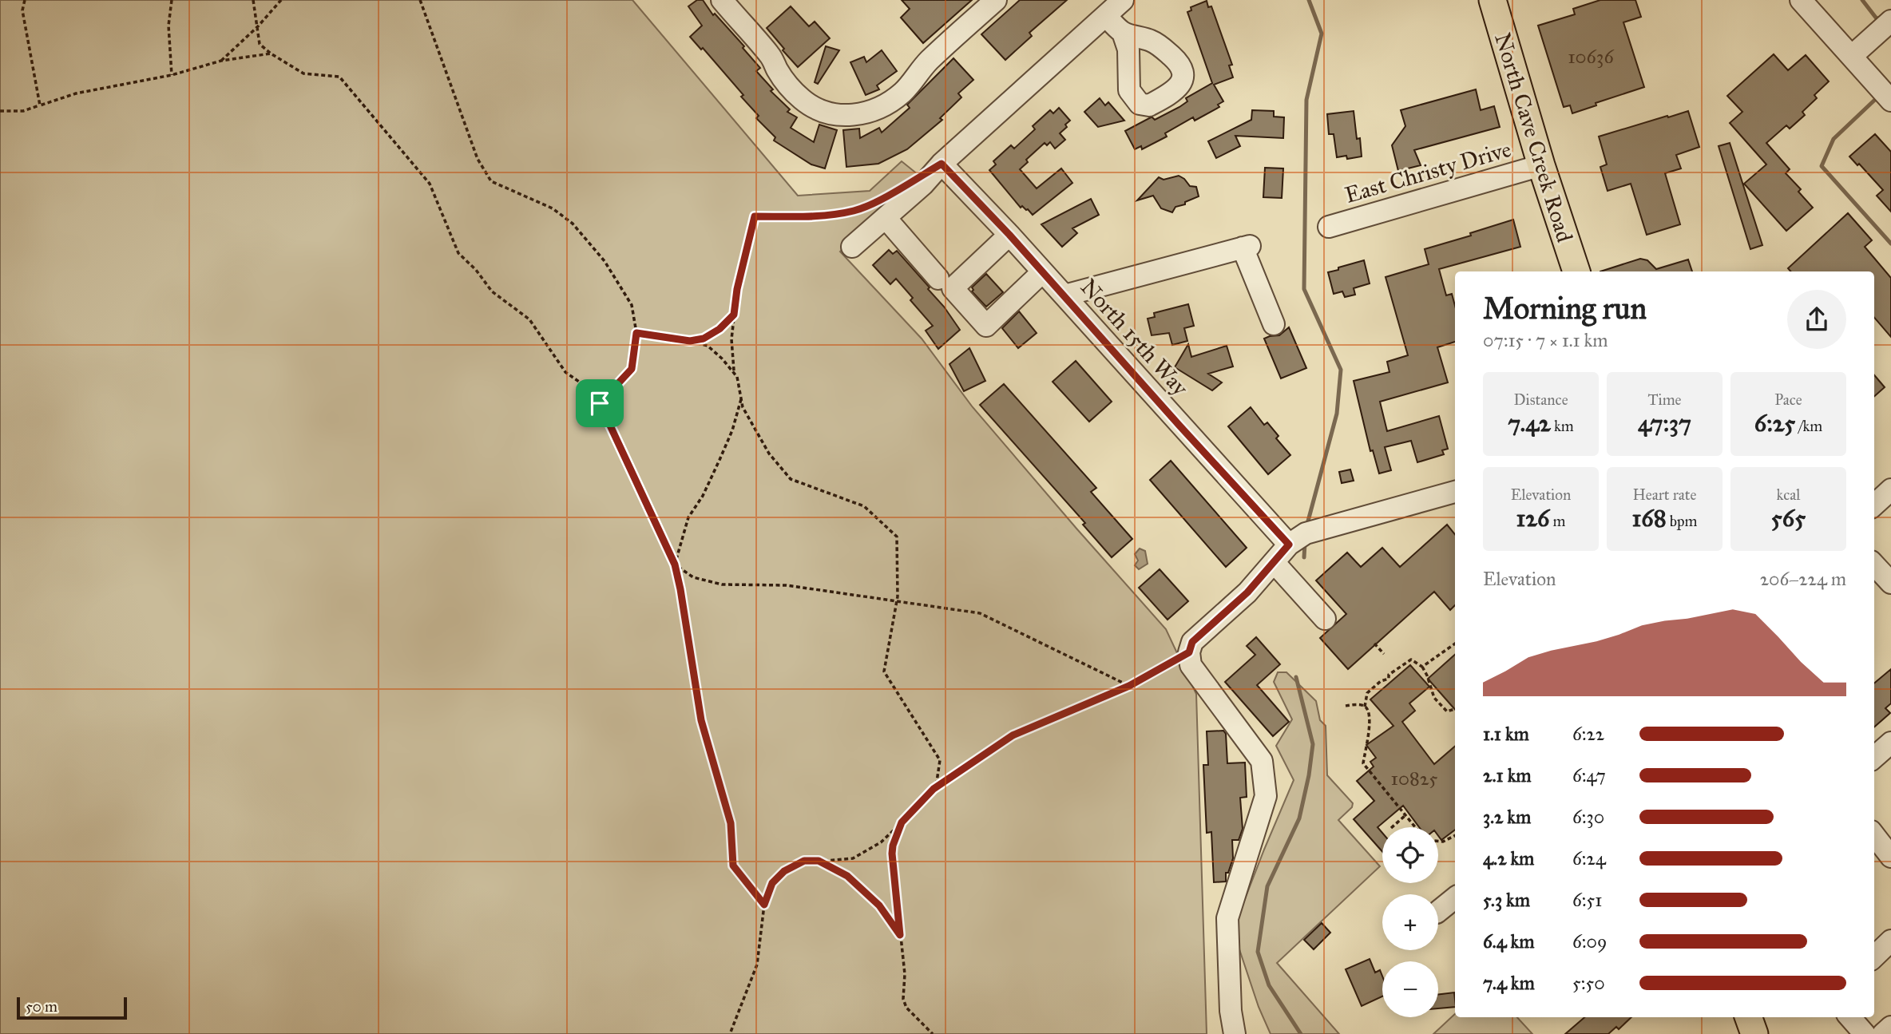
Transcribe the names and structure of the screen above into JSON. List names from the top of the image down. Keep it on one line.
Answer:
{"streets":{"main road":["North Cave Creek Road"],"street":["East Christy Drive","North 15th Way"]},"crossings":[["North Cave Creek Road","East Christy Drive"]],"house_numbers":["10636","10825"],"scale_bar":"50 m","page":{"heading":["Morning run","07:15 · 7 × 1.1 km"],"stats":[["Distance","7.42 km"],["Time","47:37"],["Pace","6:25 /km"],["Elevation","126 m"],["Heart rate","168 bpm"],["kcal","565"]],"chart":["Elevation","206–224 m"],"list":[{"name":"1.1 km","note":"6:22"},{"name":"2.1 km","note":"6:47"},{"name":"3.2 km","note":"6:30"},{"name":"4.2 km","note":"6:24"},{"name":"5.3 km","note":"6:51"},{"name":"6.4 km","note":"6:09"},{"name":"7.4 km","note":"5:50"}],"map_buttons":["+","−"],"scale":"50 m"}}
